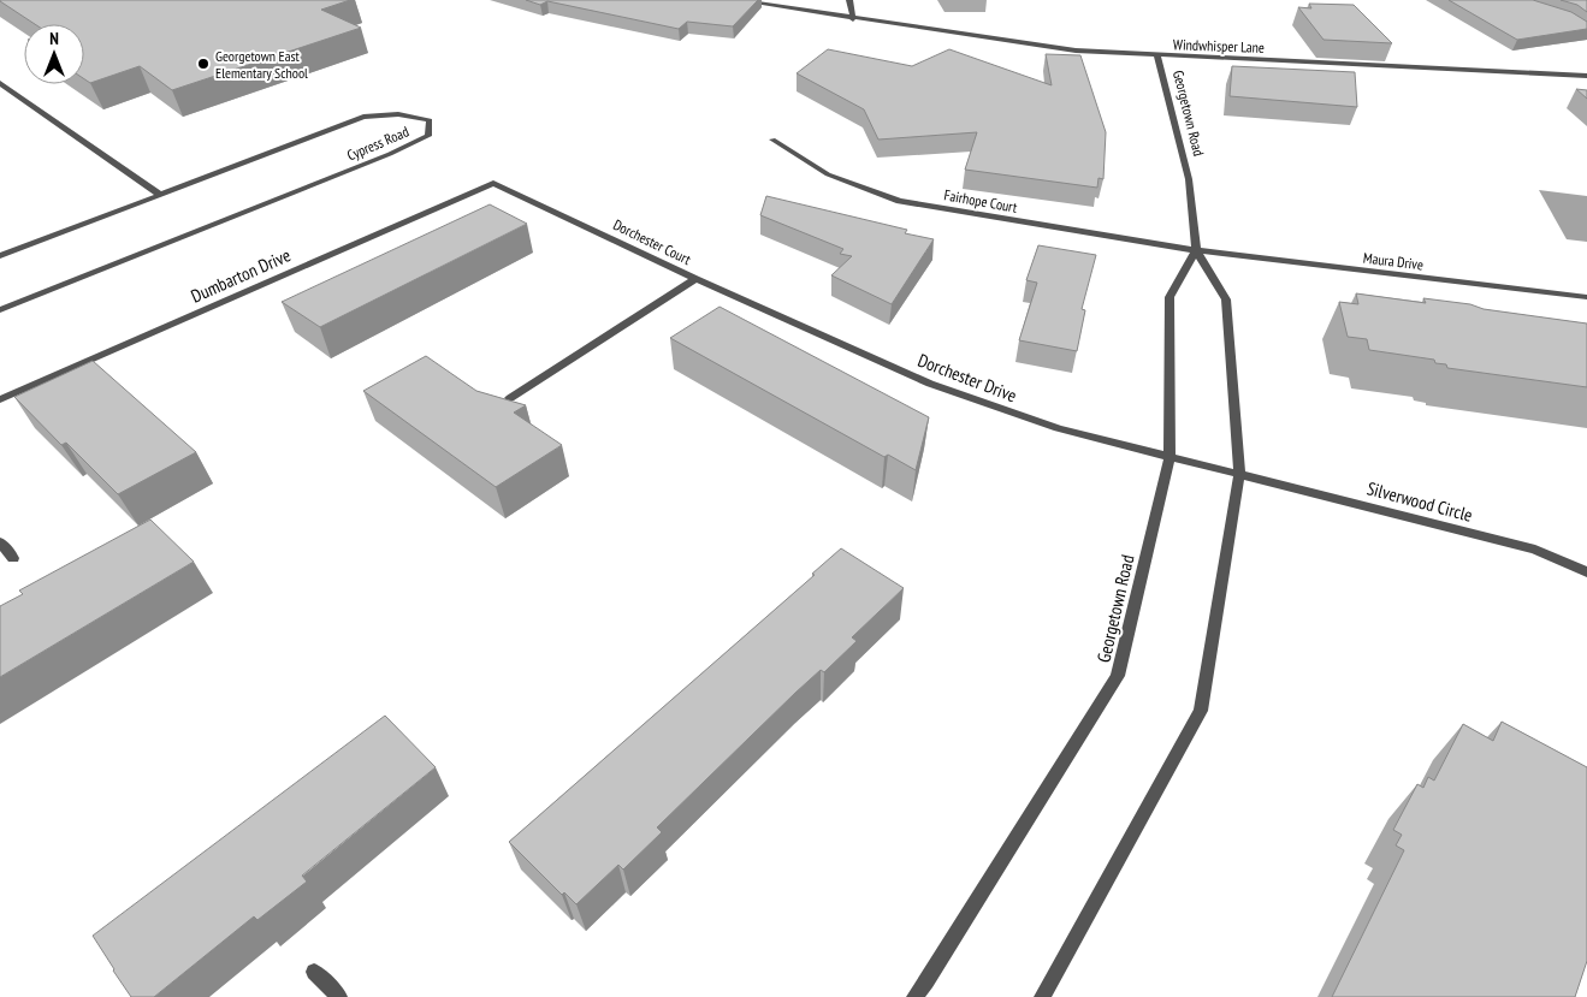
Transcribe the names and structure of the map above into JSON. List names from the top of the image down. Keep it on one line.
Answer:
{"streets":{"street":["Windwhisper Lane","Georgetown Road","Cypress Road","Fairhope Court","Dorchester Court","Maura Drive","Dumbarton Drive","Dorchester Drive","Silverwood Circle"]},"crossings":[["Windwhisper Lane","Georgetown Road"],["Georgetown Road","Fairhope Court"],["Georgetown Road","Maura Drive"],["Georgetown Road","Dorchester Drive"],["Georgetown Road","Silverwood Circle"],["Fairhope Court","Maura Drive"],["Dorchester Court","Dumbarton Drive"],["Dorchester Court","Dorchester Drive"],["Dorchester Drive","Silverwood Circle"]],"places":["Georgetown East Elementary School"],"north":"top"}
